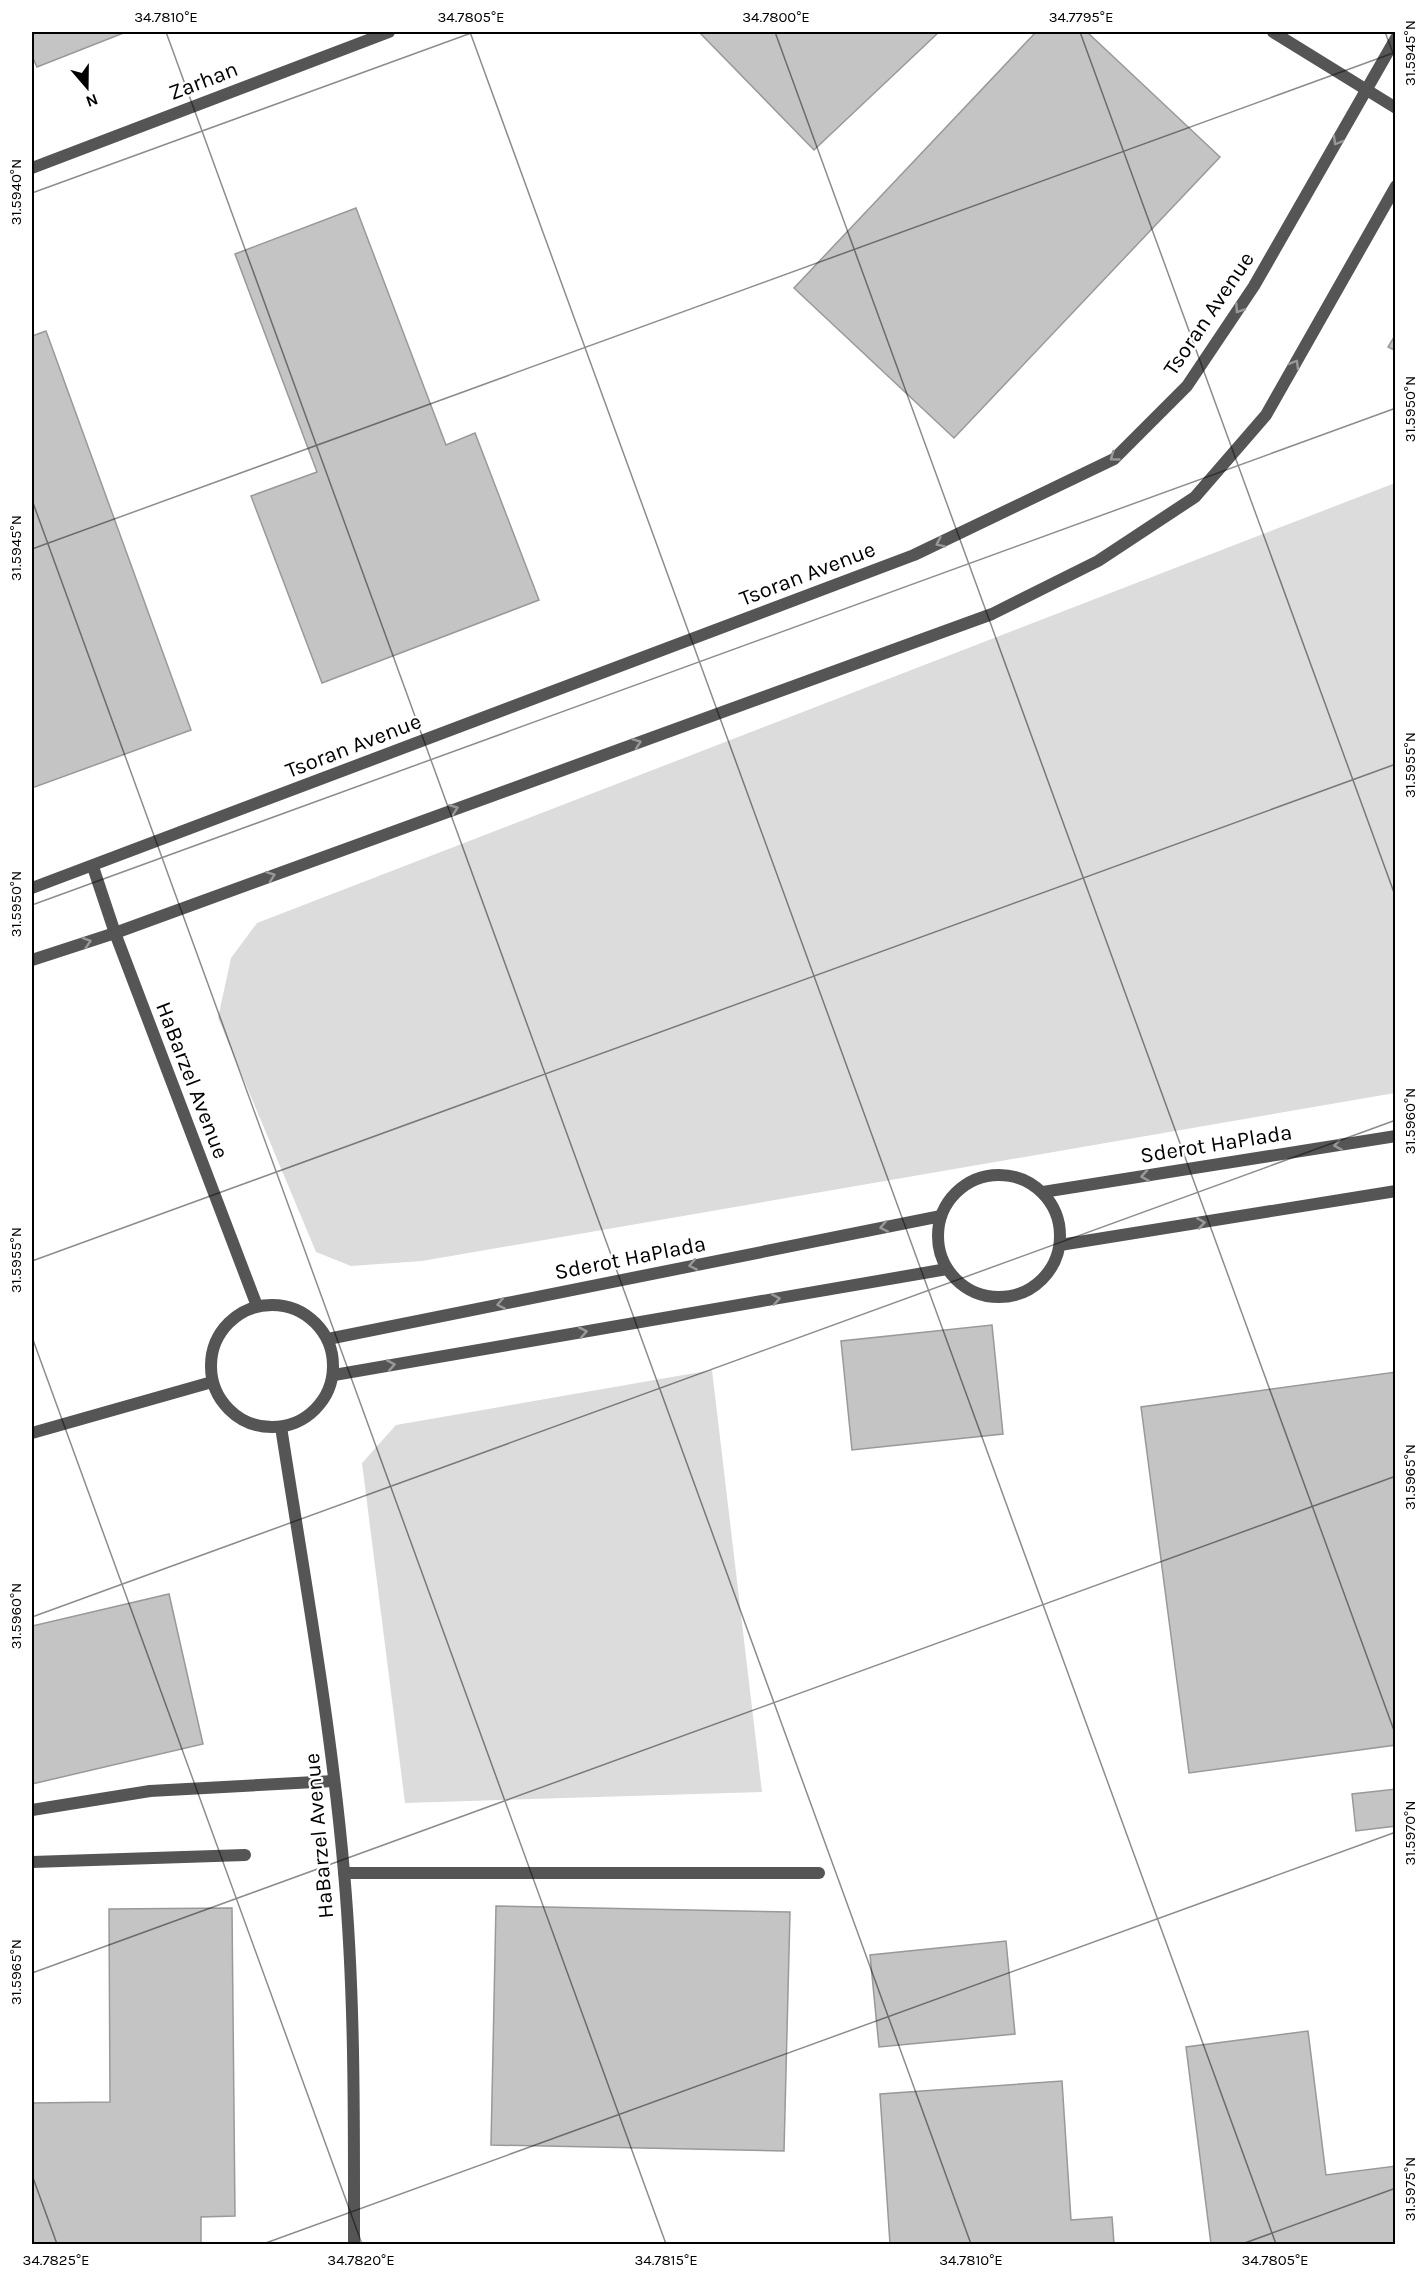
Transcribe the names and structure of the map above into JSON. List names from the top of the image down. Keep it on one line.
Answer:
{"streets":{"street":["Zarhan","Tsoran Avenue","HaBarzel Avenue","Sderot HaPlada"]},"crossings":[["Tsoran Avenue","HaBarzel Avenue"],["HaBarzel Avenue","Sderot HaPlada"]],"north":"bottom","coordinates":["34.7810°E","34.7805°E","34.7800°E","34.7795°E","31.5945°N","31.5940°N","31.5950°N","31.5955°N","31.5960°N","31.5965°N","31.5970°N","31.5975°N","34.7825°E","34.7820°E","34.7815°E"]}
